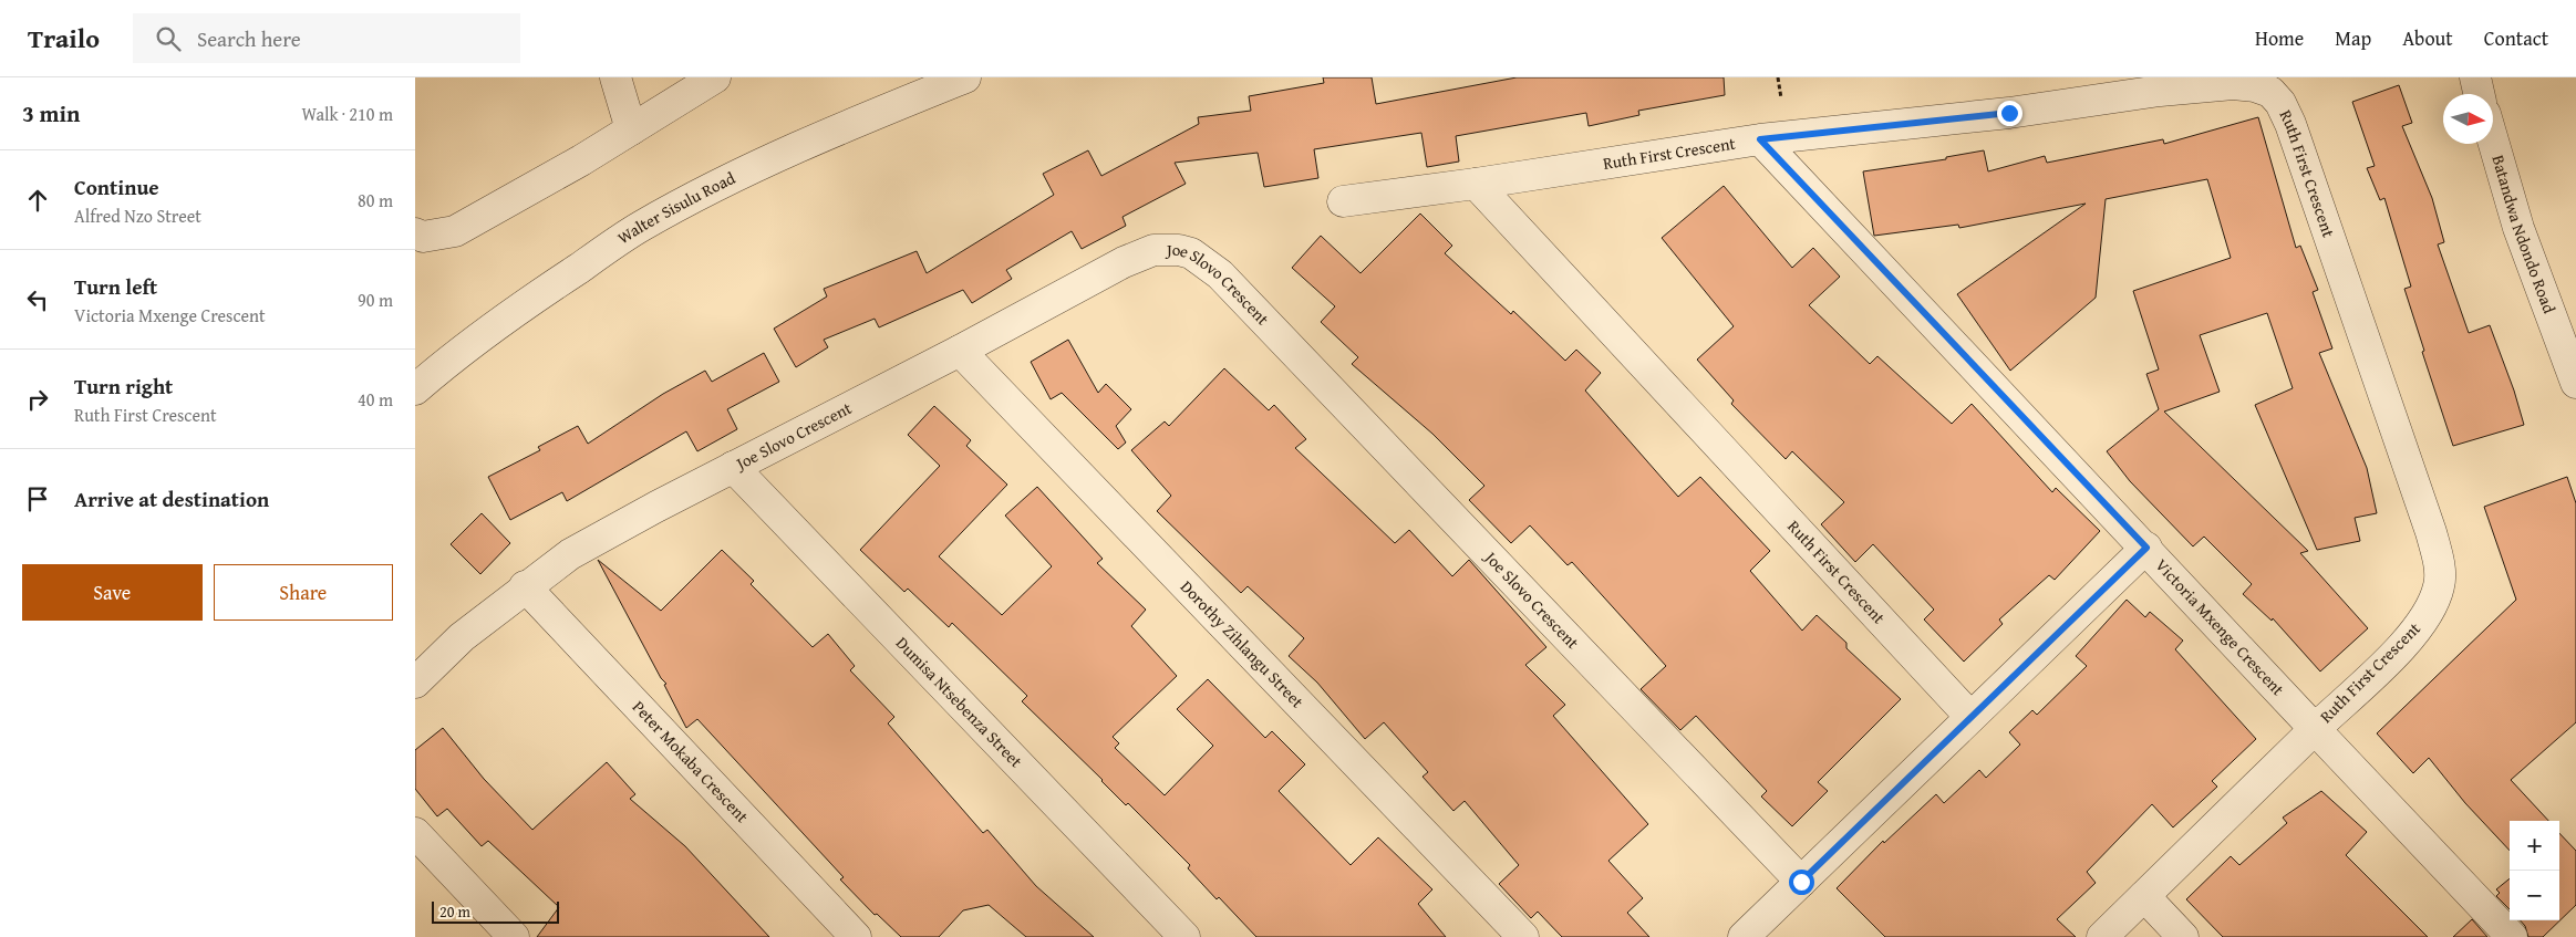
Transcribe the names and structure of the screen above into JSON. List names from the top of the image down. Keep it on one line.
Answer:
{"streets":{"street":["Ruth First Crescent","Walter Sisulu Road","Batandwa Ndondo Road","Joe Slovo Crescent","Victoria Mxenge Crescent","Dorothy Zihlangu Street","Dumisa Ntsebenza Street","Peter Mokaba Crescent"]},"crossings":[["Ruth First Crescent","Victoria Mxenge Crescent"],["Joe Slovo Crescent","Dorothy Zihlangu Street"],["Joe Slovo Crescent","Dumisa Ntsebenza Street"],["Joe Slovo Crescent","Peter Mokaba Crescent"]],"scale_bar":"20 m","north":"right","page":{"header":"Trailo","search":"Search here","nav":["Home","Map","About","Contact"],"heading":["3 min","Walk · 210 m"],"list":[["Continue","Alfred Nzo Street","80 m"],["Turn left","Victoria Mxenge Crescent","90 m"],["Turn right","Ruth First Crescent","40 m"],"Arrive at destination"],"buttons":["Save","Share"],"map_buttons":["+","−"],"scale":"20 m"}}
